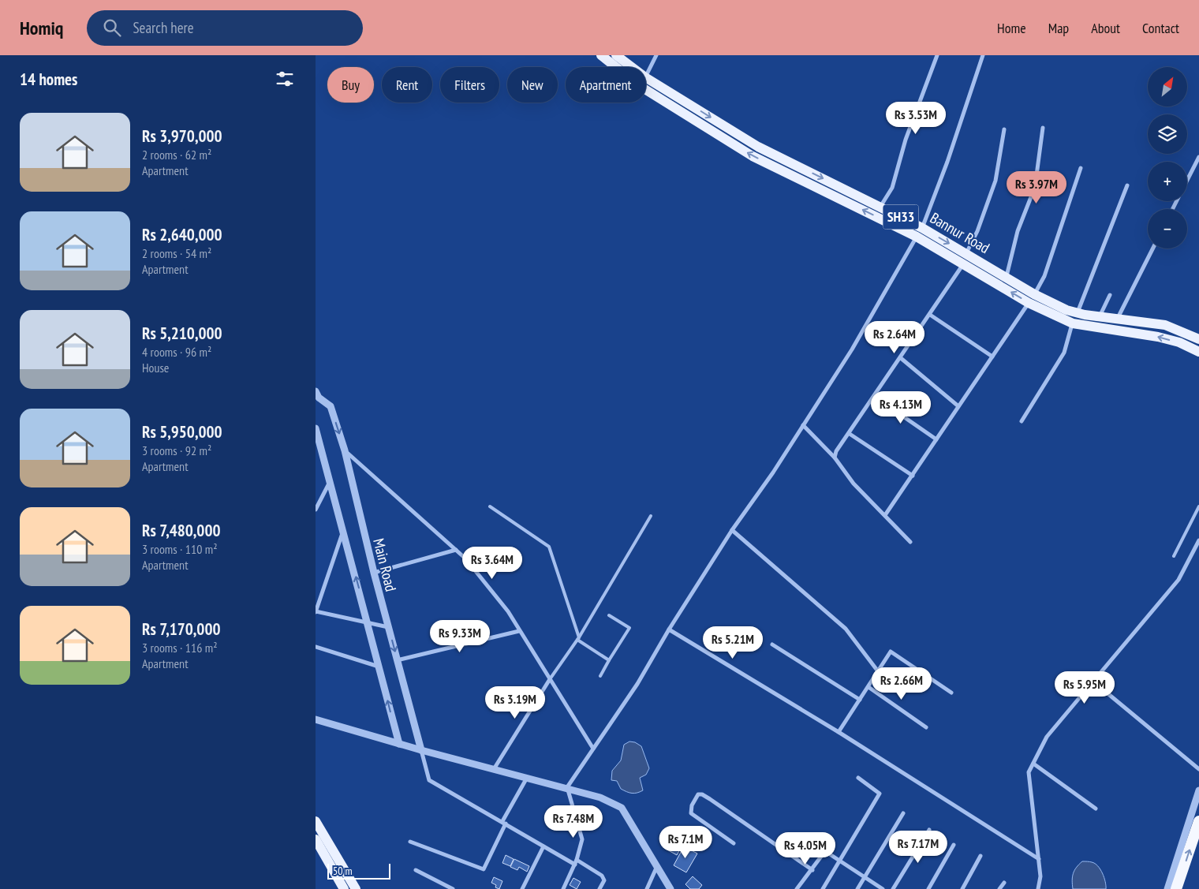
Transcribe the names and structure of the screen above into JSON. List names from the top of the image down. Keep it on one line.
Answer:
{"streets":{"main road":["SH33","Bannur Road"],"street":["Main Road"]},"scale_bar":"50 m","north":"top right","page":{"header":"Homiq","search":"Search here","nav":["Home","Map","About","Contact"],"heading":"14 homes","map_buttons":["+","−"],"chip":["Buy","Rent","Filters","New","Apartment"],"price":["Rs 3.53M","Rs 3.97M","Rs 2.64M","Rs 4.13M","Rs 3.64M","Rs 9.33M","Rs 5.21M","Rs 2.66M","Rs 5.95M","Rs 3.19M","Rs 7.48M","Rs 7.1M","Rs 7.17M","Rs 4.05M"],"list":[{"name":"Rs 3,970,000","note":"2 rooms · 62 m² · Apartment"},{"name":"Rs 2,640,000","note":"2 rooms · 54 m² · Apartment"},{"name":"Rs 5,210,000","note":"4 rooms · 96 m² · House"},{"name":"Rs 5,950,000","note":"3 rooms · 92 m² · Apartment"},{"name":"Rs 7,480,000","note":"3 rooms · 110 m² · Apartment"},{"name":"Rs 7,170,000","note":"3 rooms · 116 m² · Apartment"}],"scale":"50 m"}}
